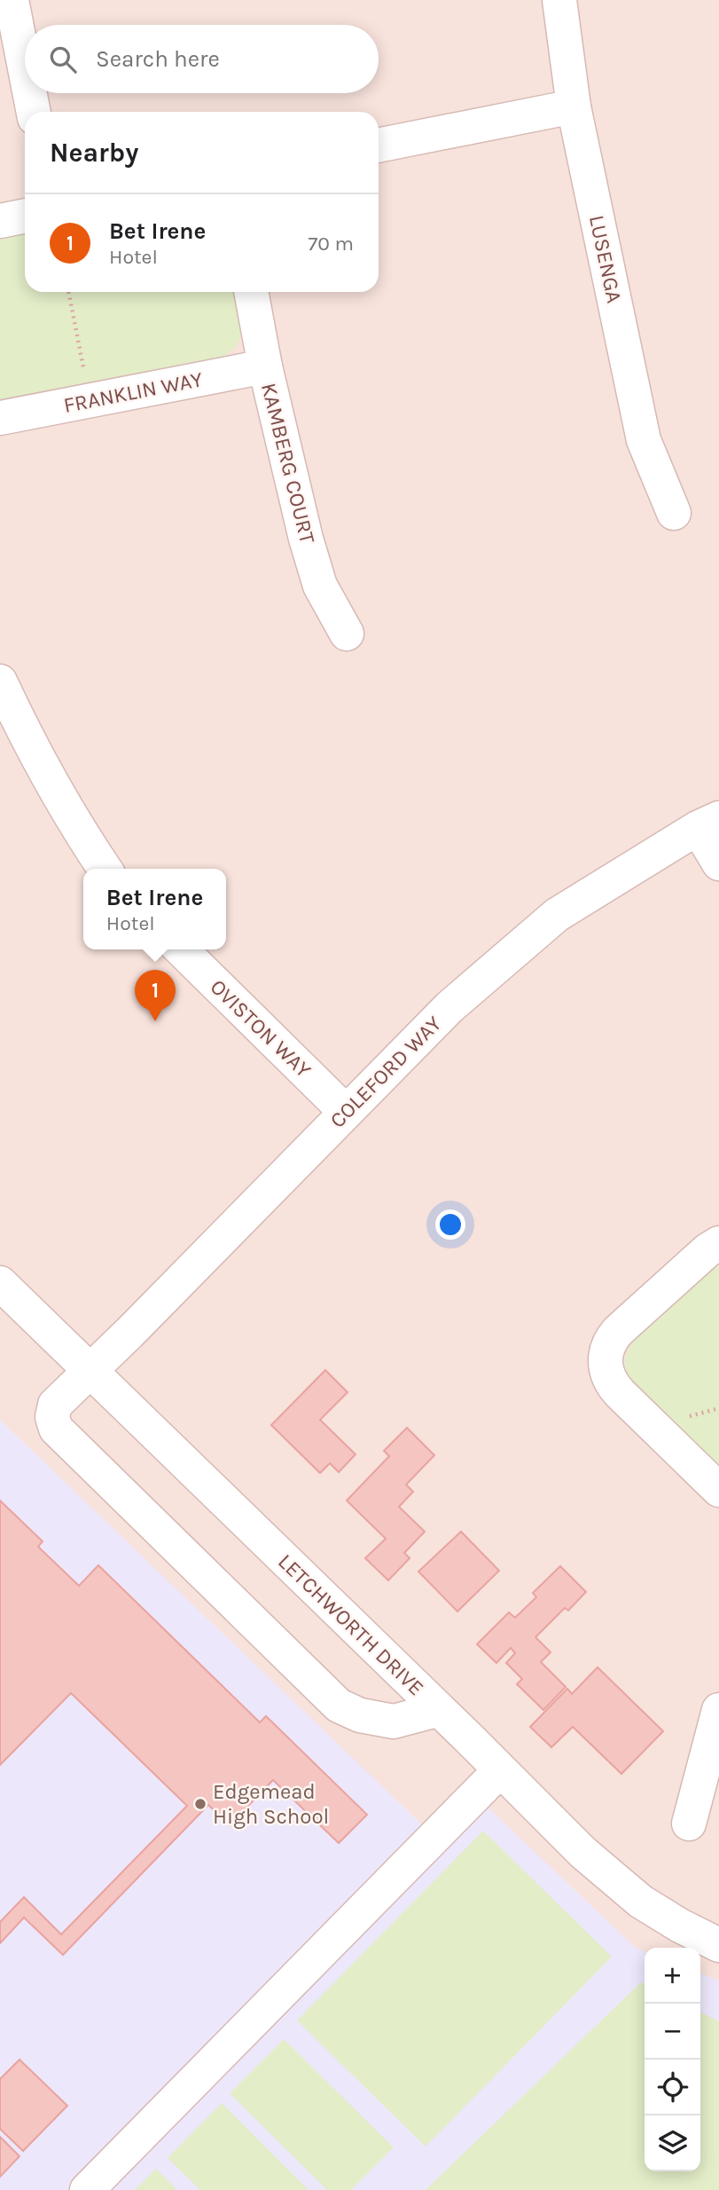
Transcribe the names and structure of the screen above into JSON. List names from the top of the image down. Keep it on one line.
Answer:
{"streets":{"street":["LUSENGA","FRANKLIN WAY","KAMBERG COURT","OVISTON WAY","COLEFORD WAY","LETCHWORTH DRIVE"]},"crossings":[["FRANKLIN WAY","KAMBERG COURT"],["OVISTON WAY","COLEFORD WAY"],["COLEFORD WAY","LETCHWORTH DRIVE"]],"places":["Edgemead High School"],"page":{"search":"Search here","heading":"Nearby","list":[{"mark":"1","name":"Bet Irene","note":"Hotel","value":"70 m"}],"popup":["Bet Irene","Hotel"],"pins":"1","map_buttons":["+","−"]}}
